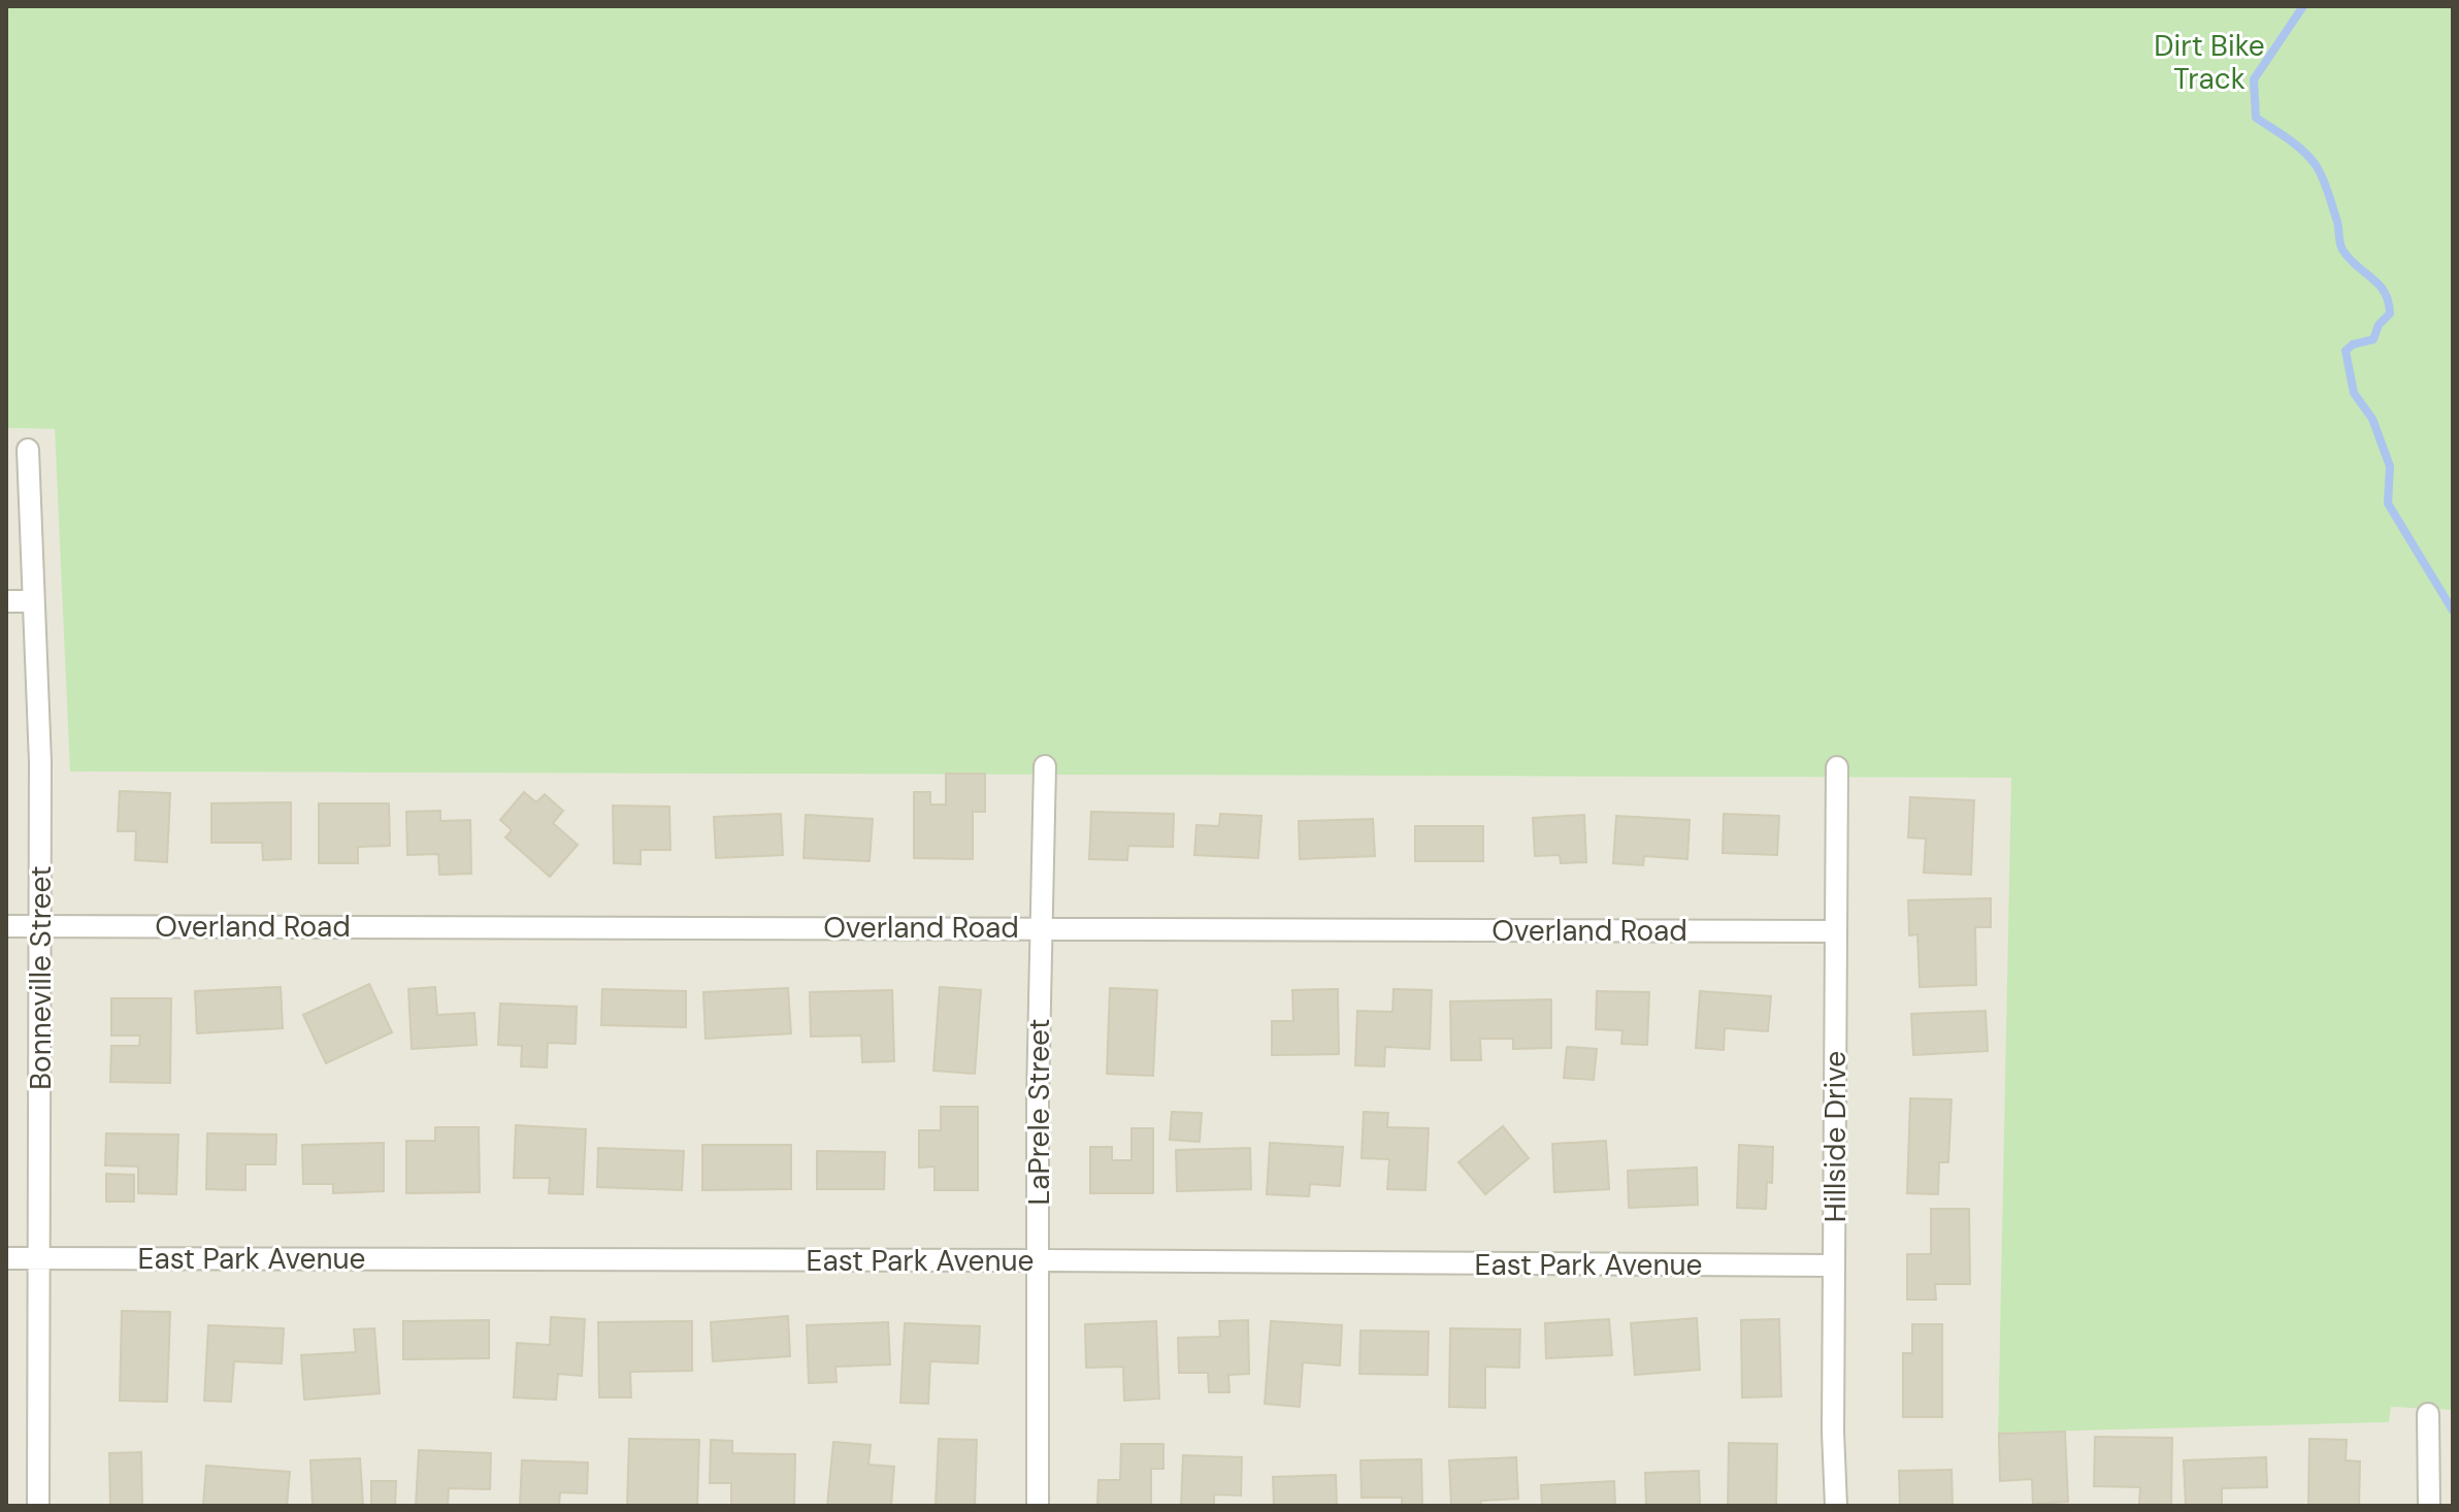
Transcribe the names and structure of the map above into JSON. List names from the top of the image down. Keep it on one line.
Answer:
{"streets":{"street":["Overland Road","Bonneville Street","LaPrele Street","Hillside Drive","East Park Avenue"]},"crossings":[["Overland Road","Bonneville Street"],["Overland Road","LaPrele Street"],["Overland Road","Hillside Drive"],["Bonneville Street","East Park Avenue"],["LaPrele Street","East Park Avenue"],["Hillside Drive","East Park Avenue"]],"parks":["Dirt Bike Track"]}
